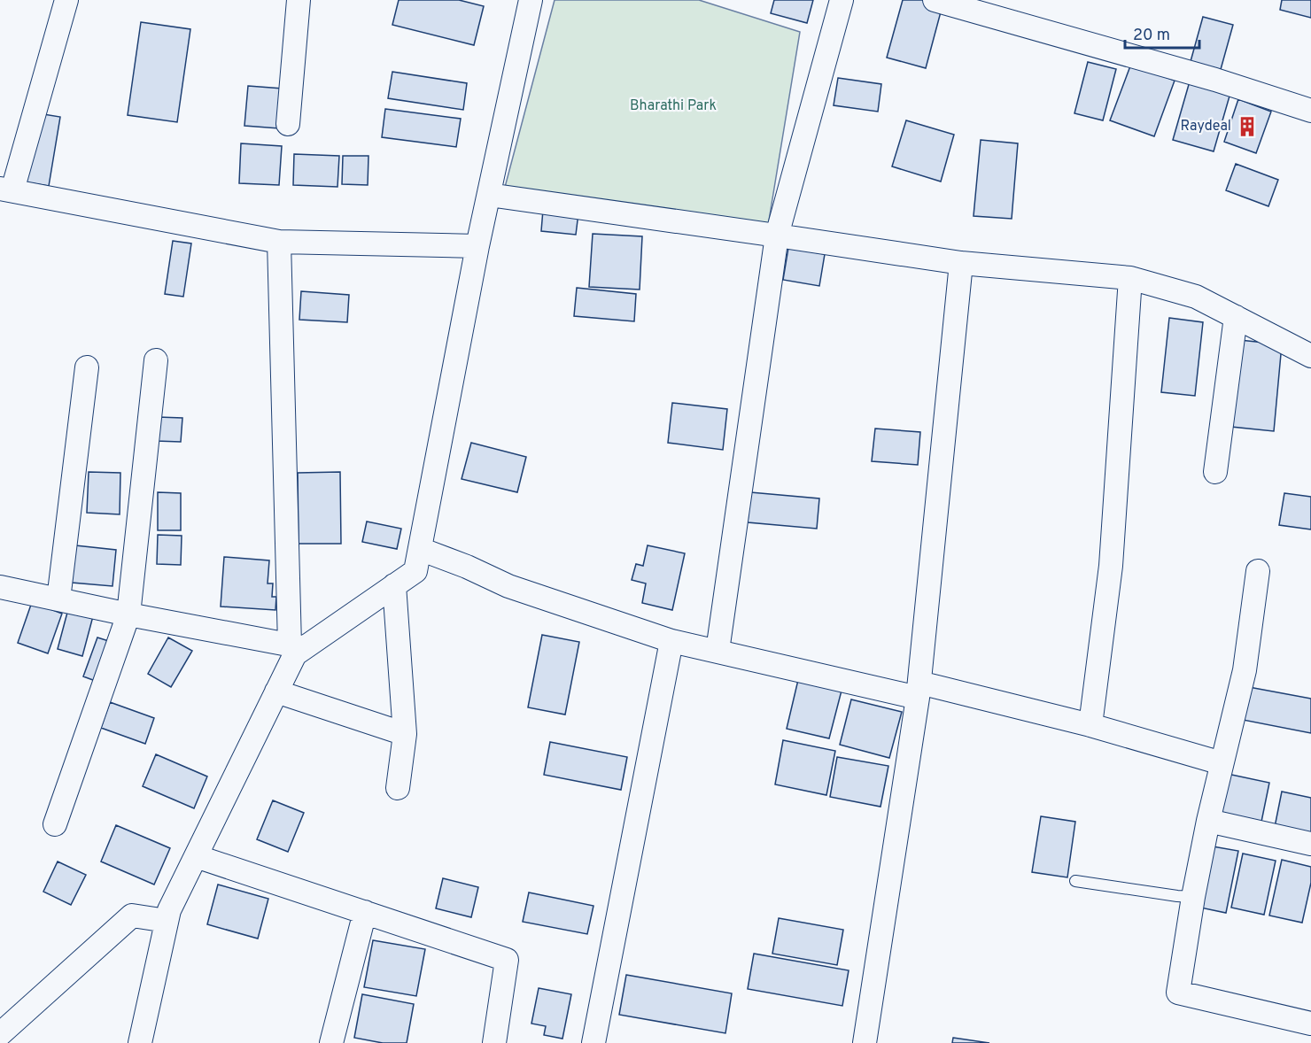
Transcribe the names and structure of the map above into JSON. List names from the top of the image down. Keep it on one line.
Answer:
{"parks":["Bharathi Park"],"places":{"building":["Raydeal"]},"scale_bar":"20 m"}
